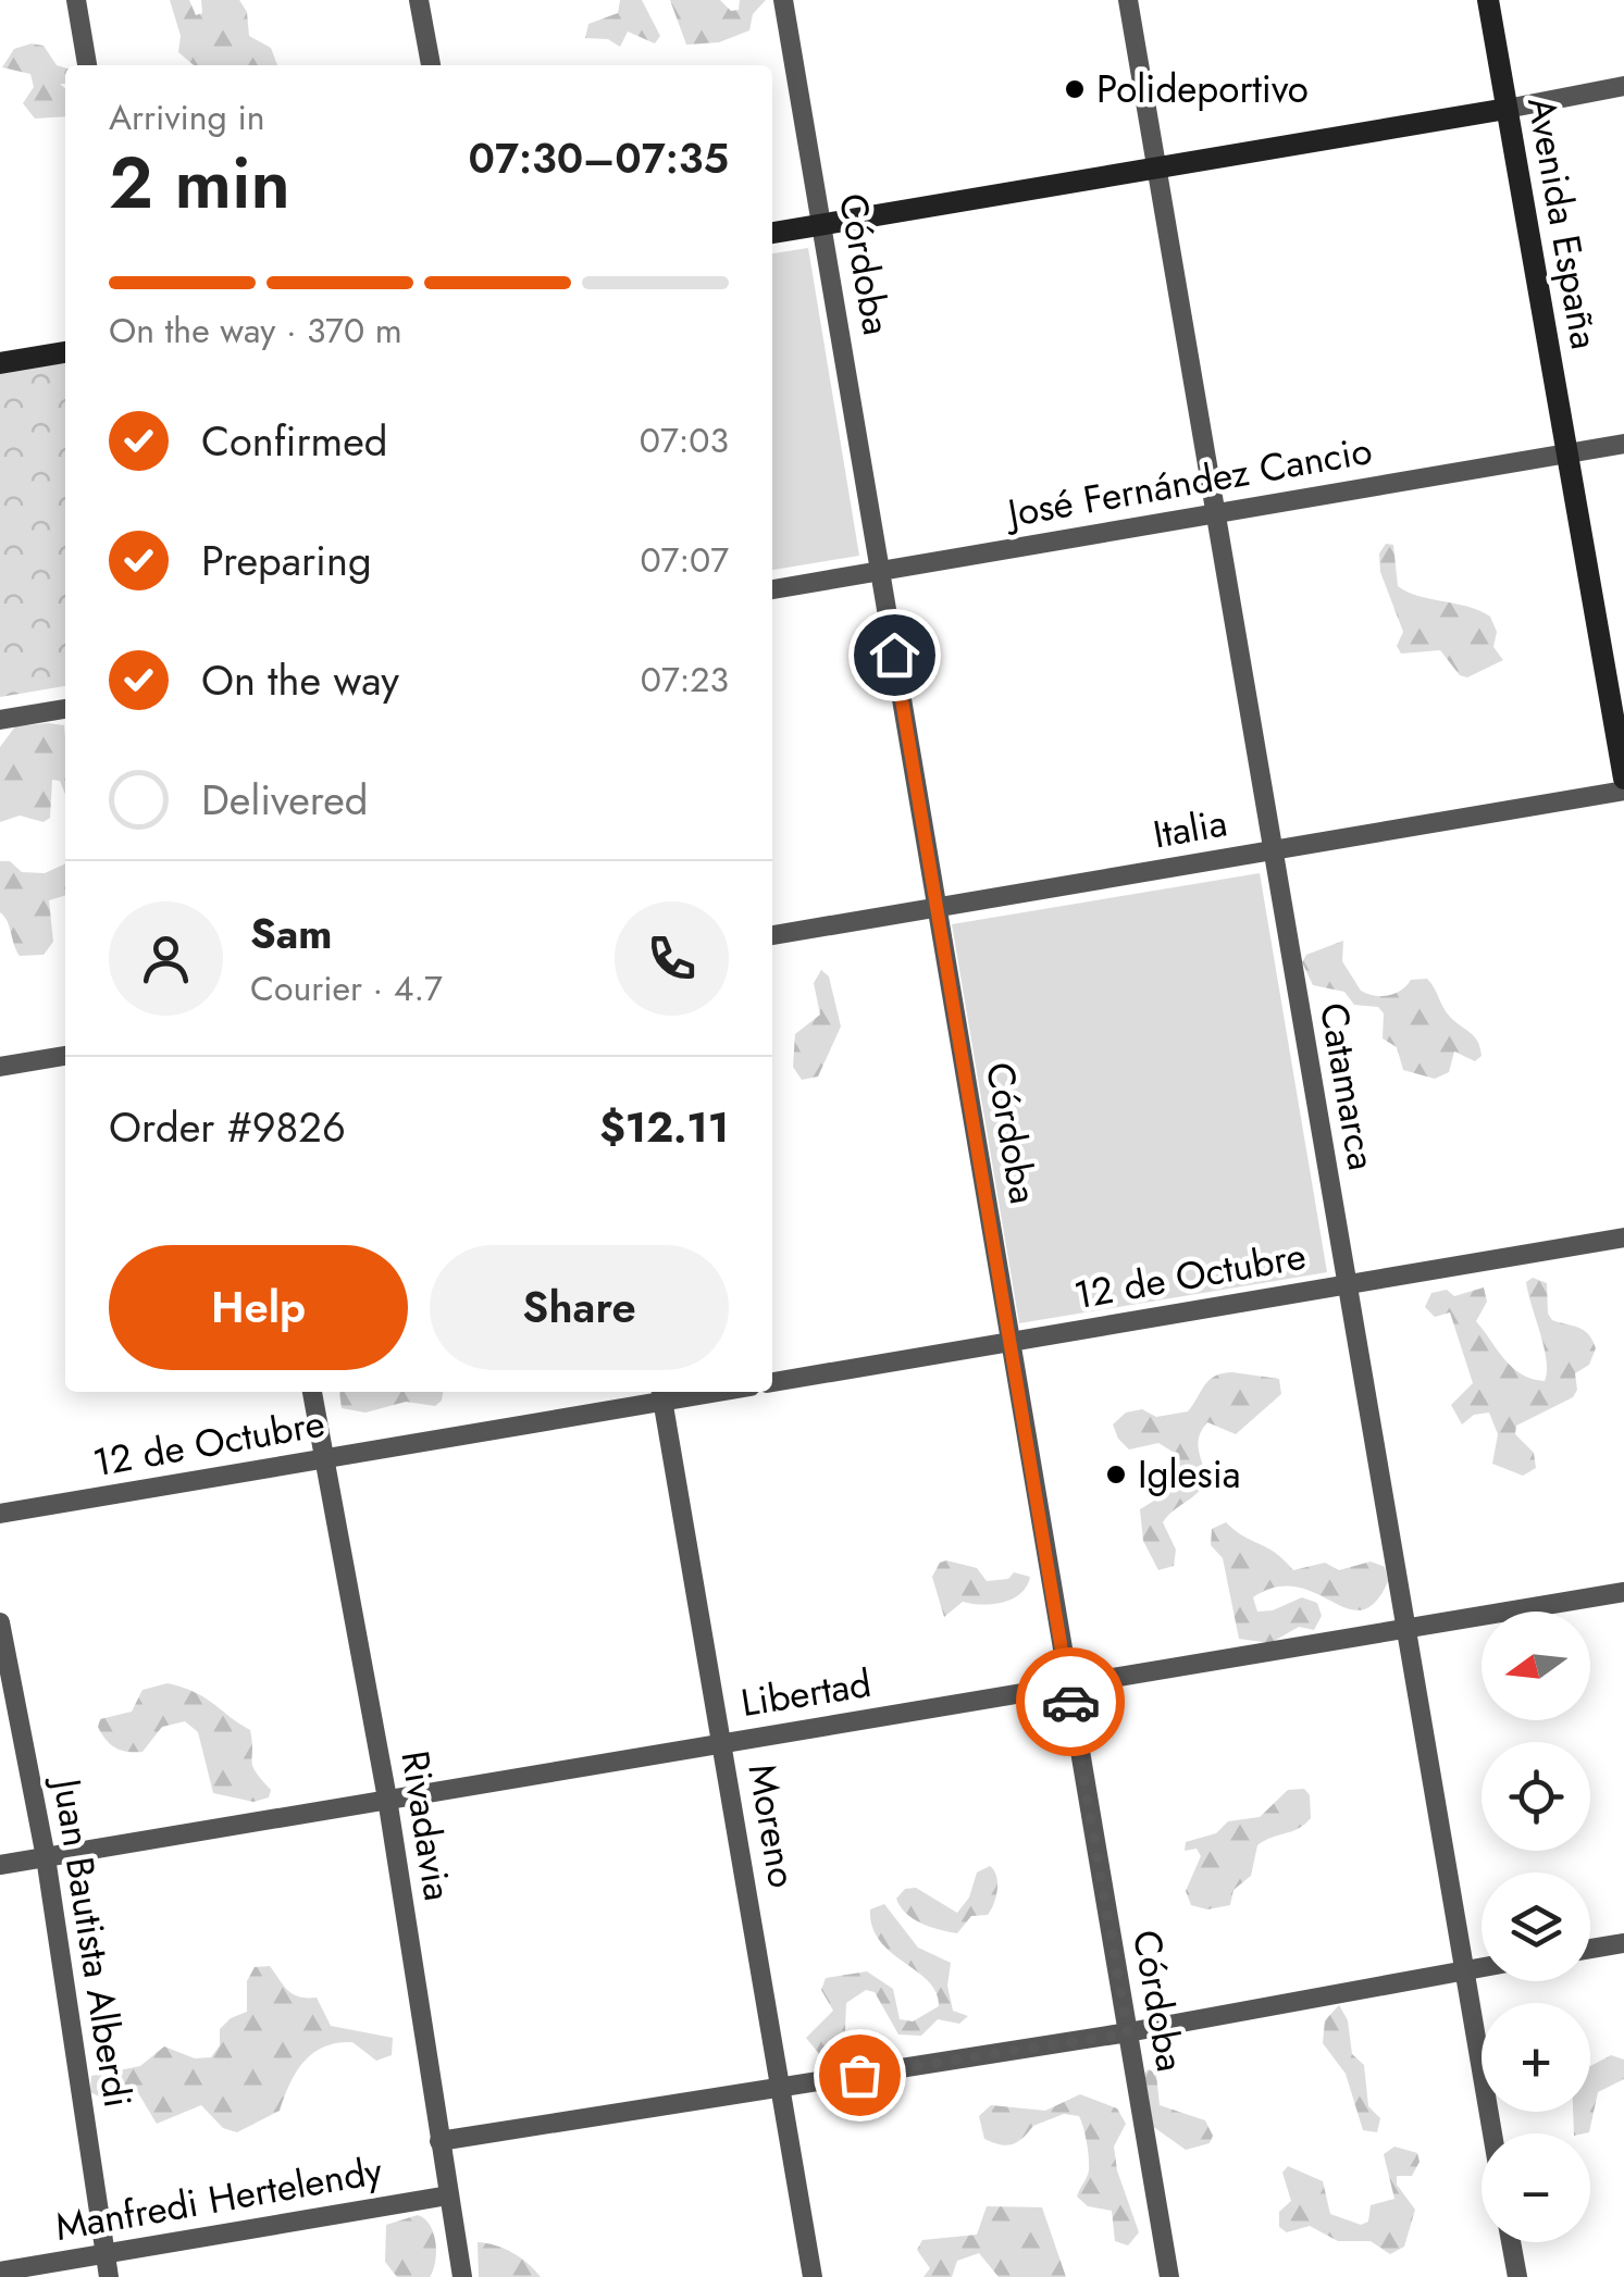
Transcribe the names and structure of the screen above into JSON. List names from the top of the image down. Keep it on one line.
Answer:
{"streets":{"main road":["Avenida España"],"street":["Córdoba","José Fernández Cancio","Italia","Catamarca","12 de Octubre","Libertad","Rivadavia","Moreno","Juan Bautista Alberdi","Manfredi Hertelendy"]},"crossings":[["Avenida España","José Fernández Cancio"],["Córdoba","José Fernández Cancio"],["Córdoba","Italia"],["Córdoba","12 de Octubre"],["Córdoba","Libertad"],["José Fernández Cancio","Catamarca"],["Italia","Catamarca"],["Catamarca","12 de Octubre"],["Catamarca","Libertad"],["12 de Octubre","Rivadavia"],["12 de Octubre","Moreno"],["Libertad","Rivadavia"],["Libertad","Moreno"],["Libertad","Juan Bautista Alberdi"],["Rivadavia","Manfredi Hertelendy"],["Juan Bautista Alberdi","Manfredi Hertelendy"]],"places":["Polideportivo","Iglesia"],"north":"left","page":{"heading":["2 min","Arriving in","07:30–07:35"],"panel":["Sam","Courier · 4.7","Order #9826","$12.11"],"bar":"On the way · 370 m","list":[["Confirmed","07:03"],["Preparing","07:07"],["On the way","07:23"],"Delivered"],"buttons":["Help","Share"],"map_buttons":["+","−"]}}
